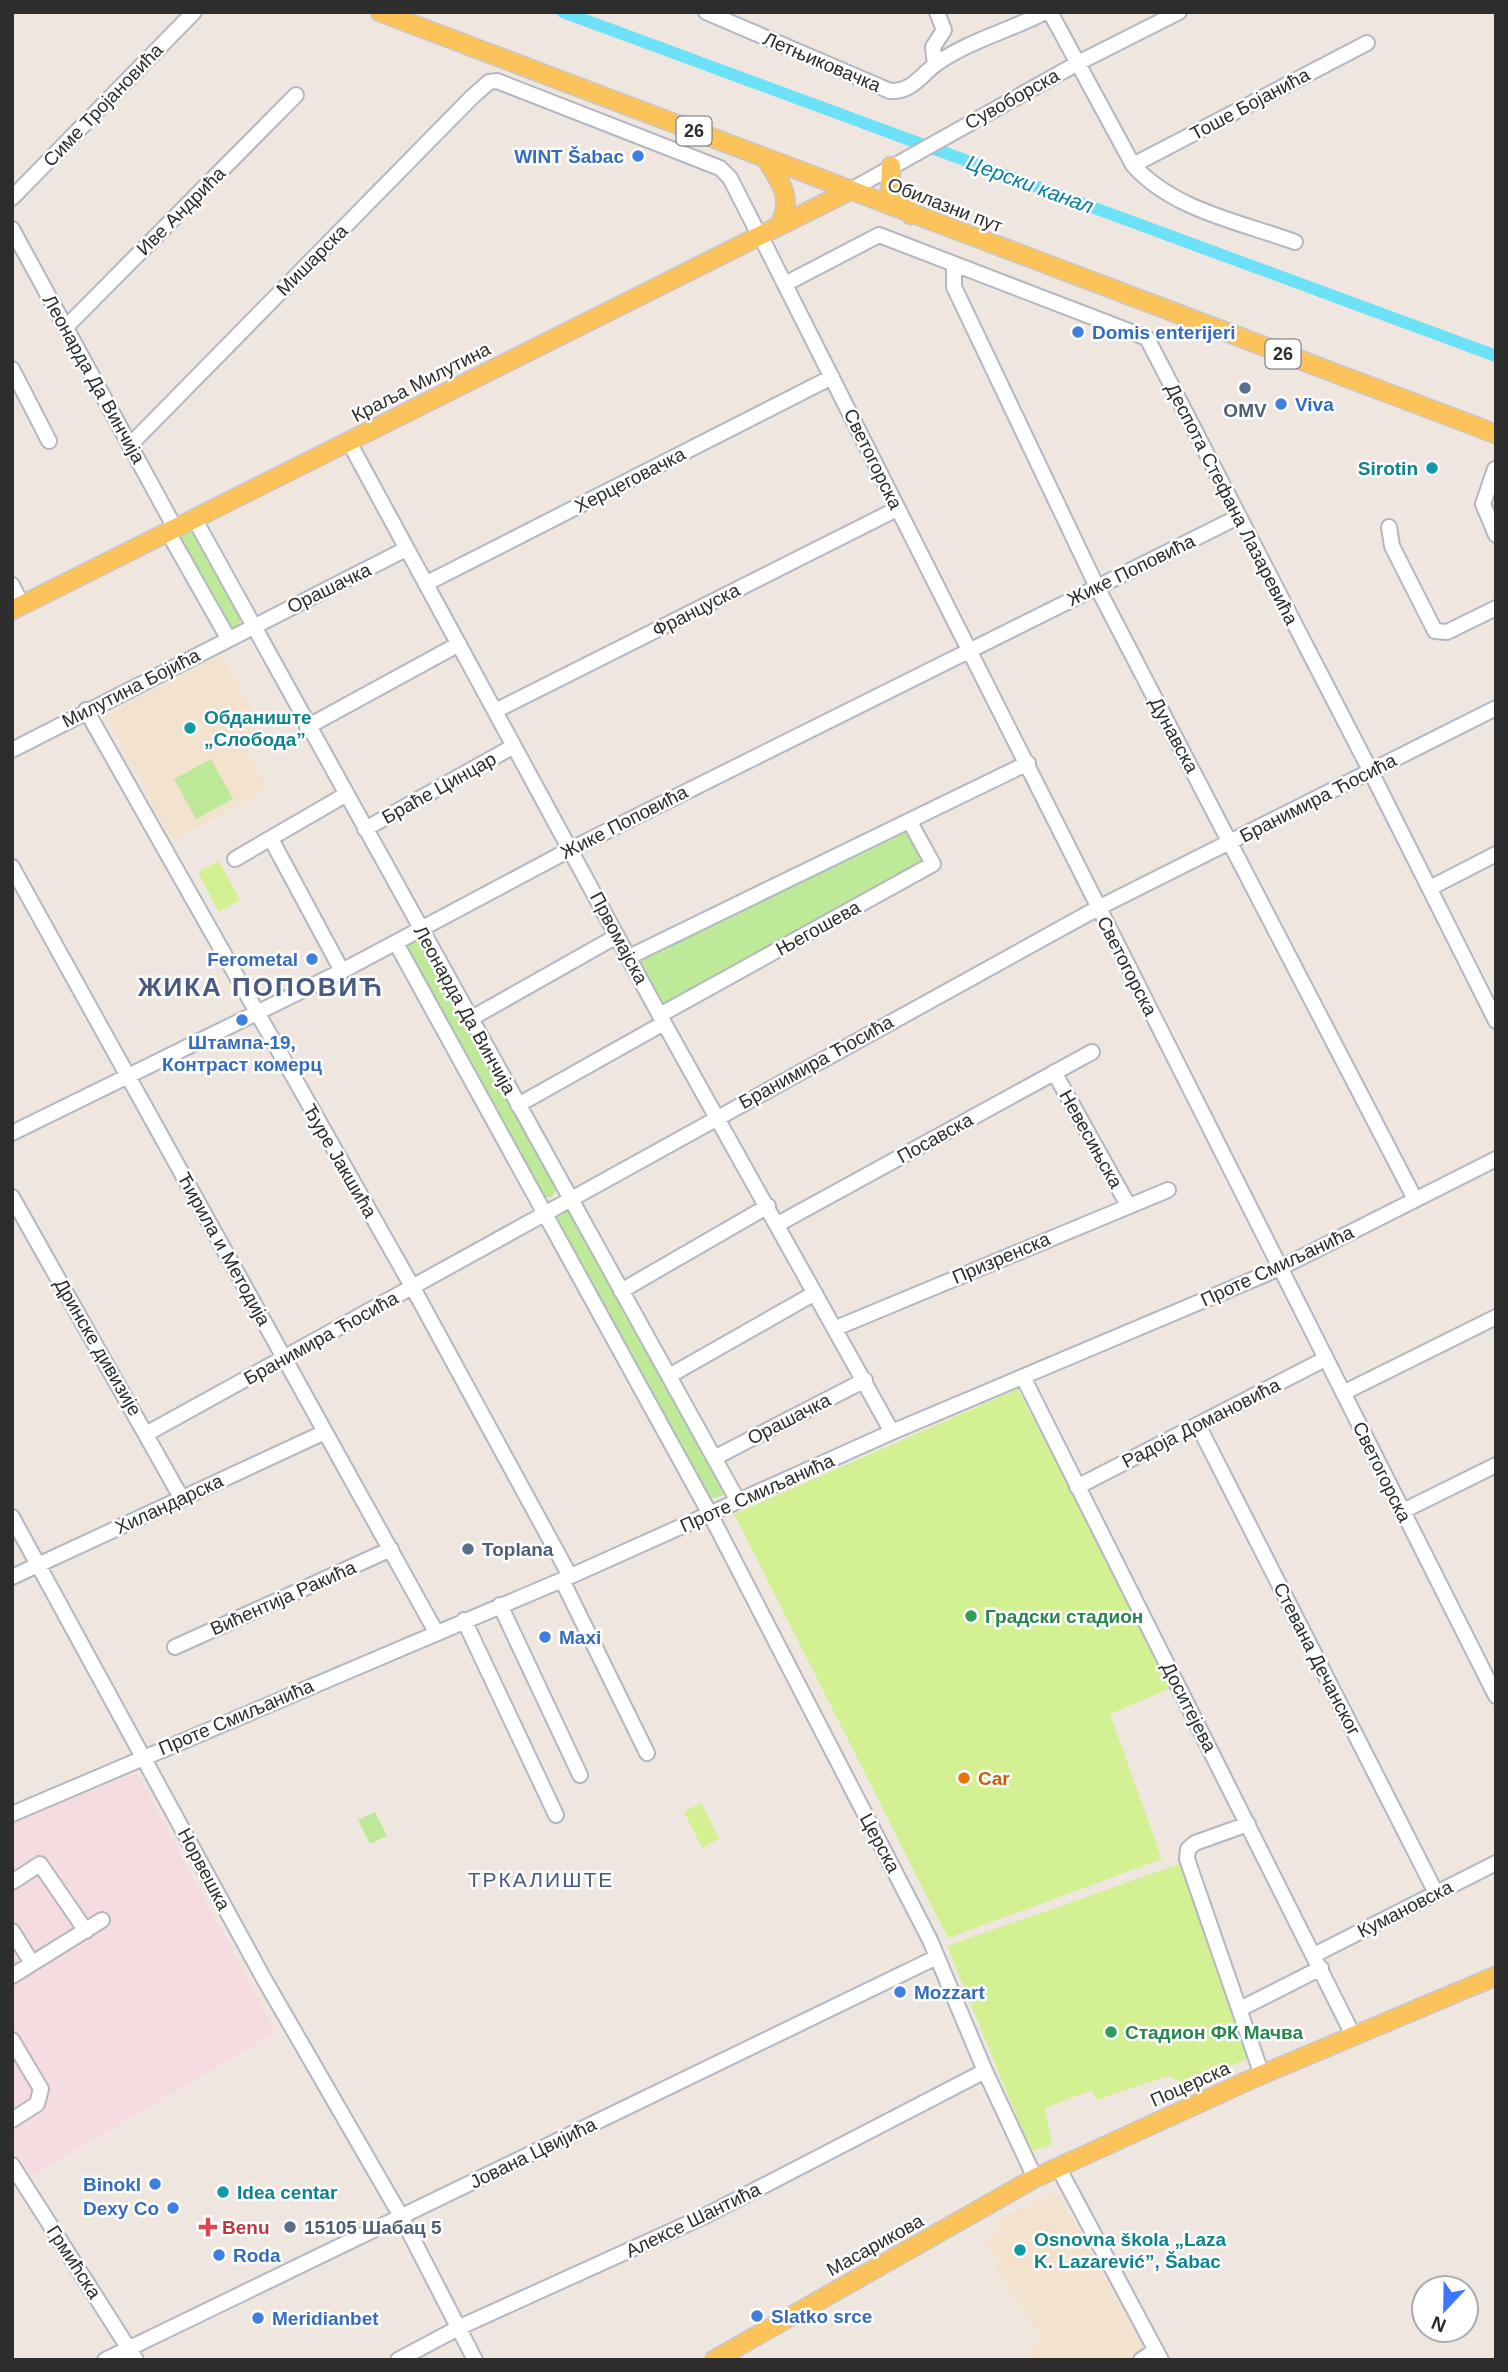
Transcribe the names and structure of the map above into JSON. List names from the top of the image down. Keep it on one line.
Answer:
{"streets":{"main road":["26","Обилазни пут","Краља Милутина","Поцерска","Масарикова"],"street":["Летњиковачка","Сувоборска","Тоше Бојанића","Симе Тројановића","Иве Андрића","Мишарска","Леонарда Да Винчија","Светогорска","Херцеговачка","Деспота Стефана Лазаревића","Жике Поповића","Орашачка","Француска","Милутина Бојића","Дунавска","Браће Цинцар","Бранимира Ћосића","Његошева","Првомајска","Посавска","Невесињска","Ђуре Јакшића","Ћирила и Методија","Призренска","Проте Смиљанића","Дринске дивизије","Радоја Домановића","Хиландарска","Вићентија Ракића","Стевана Дечанског","Доситејева","Церска","Норвешка","Кумановска","Јована Цвијића","Алексе Шантића","Грмићска"]},"crossings":[["Сувоборска","Обилазни пут"],["Сувоборска","Краља Милутина"],["Обилазни пут","Краља Милутина"],["Иве Андрића","Леонарда Да Винчија"],["Мишарска","Леонарда Да Винчија"],["Мишарска","Светогорска"],["Леонарда Да Винчија","Краља Милутина"],["Леонарда Да Винчија","Жике Поповића"],["Леонарда Да Винчија","Орашачка"],["Леонарда Да Винчија","Милутина Бојића"],["Леонарда Да Винчија","Браће Цинцар"],["Леонарда Да Винчија","Бранимира Ћосића"],["Леонарда Да Винчија","Проте Смиљанића"],["Леонарда Да Винчија","Церска"],["Краља Милутина","Светогорска"],["Краља Милутина","Првомајска"],["Светогорска","Херцеговачка"],["Светогорска","Деспота Стефана Лазаревића"],["Светогорска","Жике Поповића"],["Светогорска","Француска"],["Светогорска","Бранимира Ћосића"],["Светогорска","Проте Смиљанића"],["Светогорска","Радоја Домановића"],["Херцеговачка","Првомајска"],["Деспота Стефана Лазаревића","Жике Поповића"],["Деспота Стефана Лазаревића","Дунавска"],["Деспота Стефана Лазаревића","Бранимира Ћосића"],["Жике Поповића","Дунавска"],["Жике Поповића","Првомајска"],["Жике Поповића","Ђуре Јакшића"],["Жике Поповића","Ћирила и Методија"],["Орашачка","Милутина Бојића"],["Орашачка","Првомајска"],["Француска","Првомајска"],["Милутина Бојића","Ђуре Јакшића"],["Дунавска","Бранимира Ћосића"],["Дунавска","Проте Смиљанића"],["Браће Цинцар","Првомајска"],["Бранимира Ћосића","Првомајска"],["Бранимира Ћосића","Ђуре Јакшића"],["Бранимира Ћосића","Ћирила и Методија"],["Бранимира Ћосића","Дринске дивизије"],["Његошева","Првомајска"],["Првомајска","Посавска"],["Првомајска","Призренска"],["Првомајска","Проте Смиљанића"],["Посавска","Невесињска"],["Невесињска","Призренска"],["Ђуре Јакшића","Проте Смиљанића"],["Ћирила и Методија","Проте Смиљанића"],["Ћирила и Методија","Хиландарска"],["Ћирила и Методија","Вићентија Ракића"],["Проте Смиљанића","Доситејева"],["Проте Смиљанића","Церска"],["Проте Смиљанића","Норвешка"],["Дринске дивизије","Хиландарска"],["Радоја Домановића","Стевана Дечанског"],["Радоја Домановића","Доситејева"],["Хиландарска","Норвешка"],["Стевана Дечанског","Кумановска"],["Доситејева","Кумановска"],["Доситејева","Поцерска"],["Церска","Јована Цвијића"],["Церска","Алексе Шантића"],["Церска","Масарикова"],["Норвешка","Јована Цвијића"],["Норвешка","Алексе Шантића"],["Поцерска","Масарикова"],["Јована Цвијића","Грмићска"]],"districts":["ЖИКА ПОПОВИЋ","ТРКАЛИШТЕ"],"water":["Церски канал"],"places":{"other":["WINT Šabac","Domis enterijeri","OMV","Viva","Sirotin","Обданиште „Слобода”","Ferometal","Штампа-19, Контраст комерц","Toplana","Градски стадион","Maxi","Car","Mozzart","Стадион ФК Мачва","Binokl","Idea centar","Dexy Co","15105 Шабац 5","Osnovna škola „Laza K. Lazarević”, Šabac","Roda","Slatko srce","Meridianbet"],"health":["Benu"]},"north":"bottom"}
